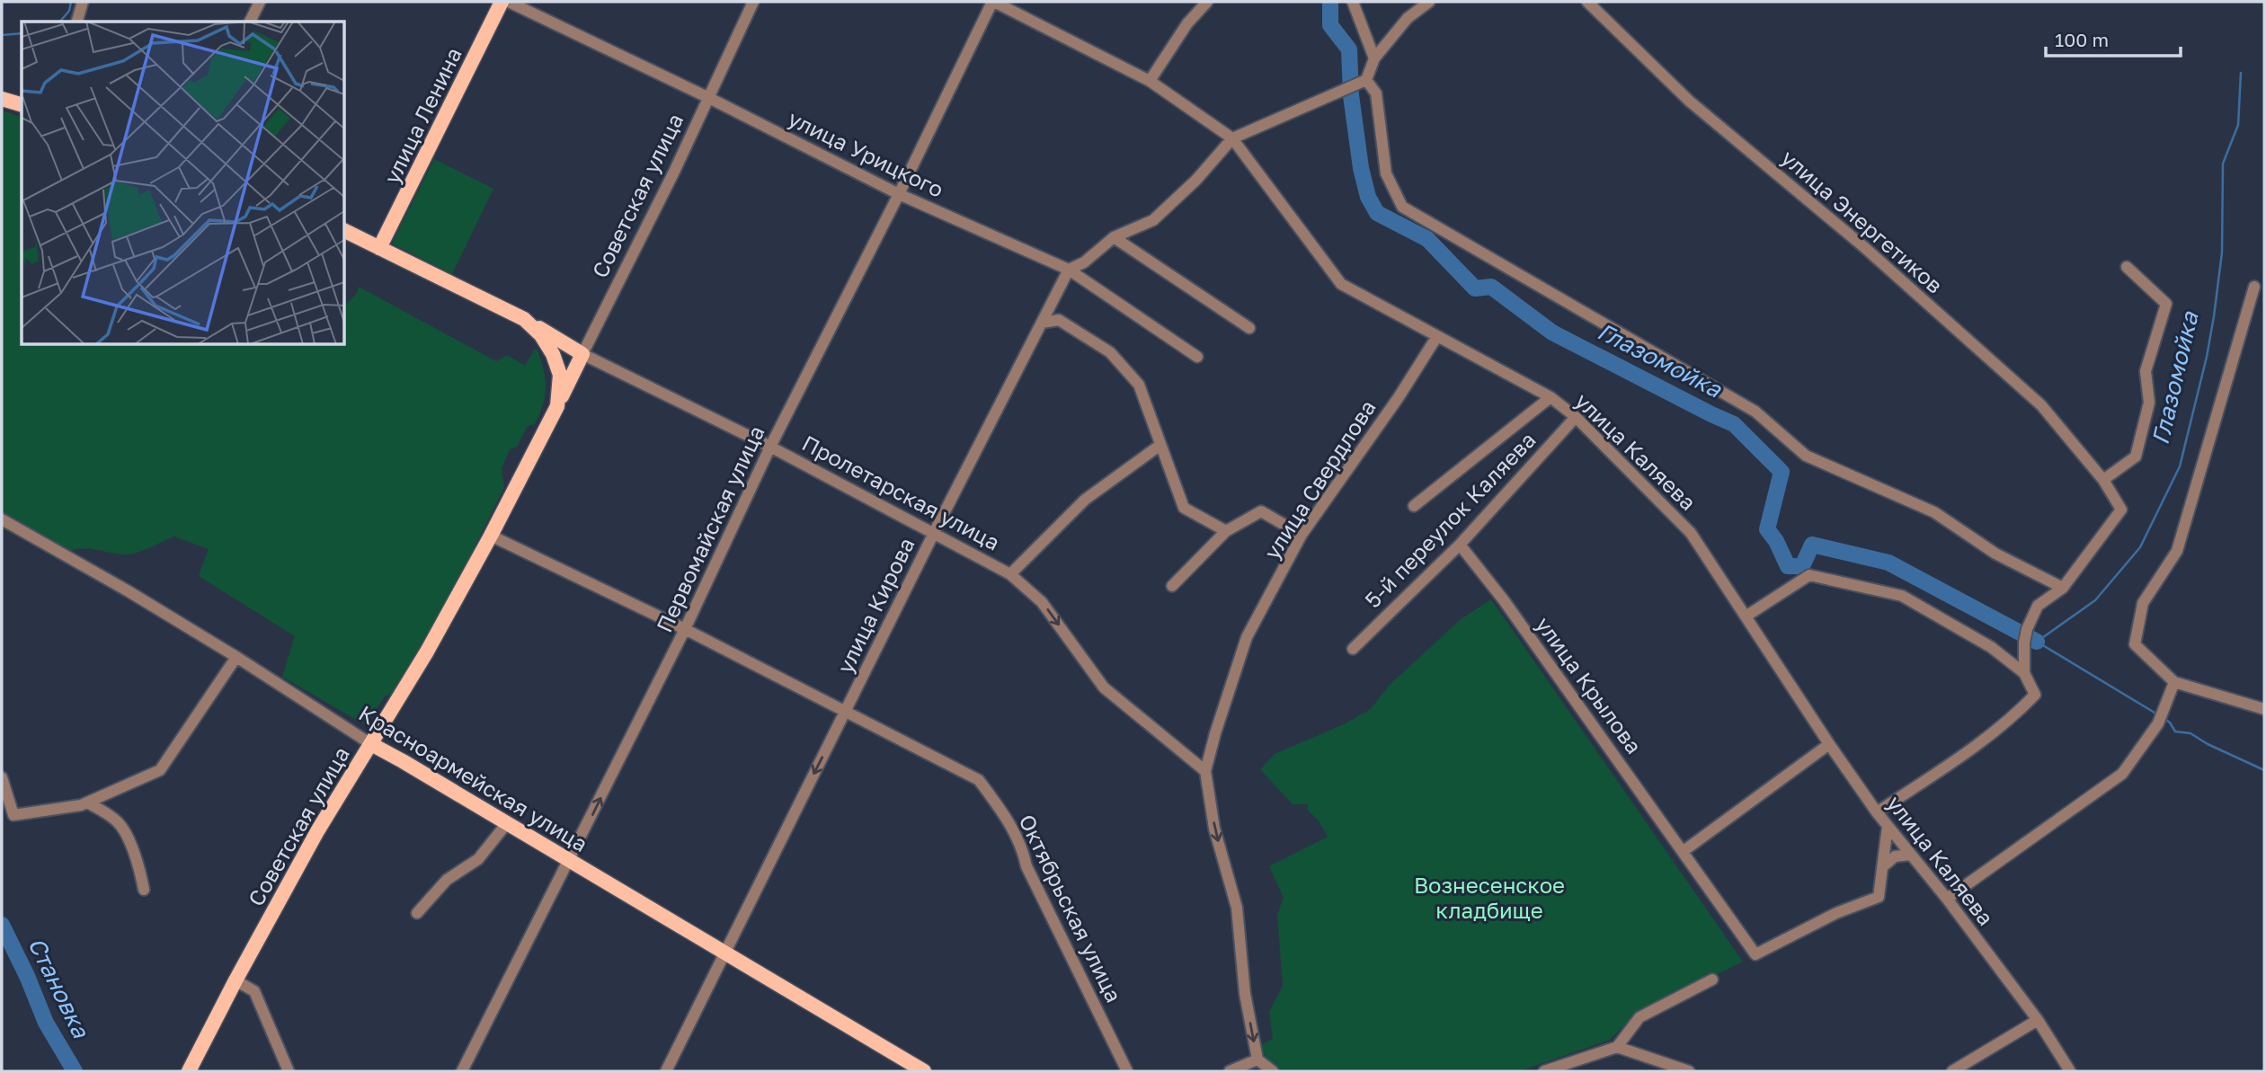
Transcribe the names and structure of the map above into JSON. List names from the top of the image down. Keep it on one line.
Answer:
{"streets":{"main road":["улица Ленина","Советская улица","Пролетарская улица","Красноармейская улица"],"street":["улица Урицкого","улица Энергетиков","улица Каляева","улица Свердлова","5-й переулок Каляева","Первомайская улица","улица Кирова","улица Крылова","Октябрьская улица"]},"crossings":[["улица Ленина","Пролетарская улица"],["улица Урицкого","Советская улица"],["улица Урицкого","Первомайская улица"],["улица Урицкого","улица Кирова"],["Советская улица","Пролетарская улица"],["Советская улица","Красноармейская улица"],["Советская улица","Октябрьская улица"],["улица Каляева","улица Свердлова"],["улица Каляева","5-й переулок Каляева"],["улица Каляева","Первомайская улица"],["улица Каляева","улица Крылова"],["улица Свердлова","Пролетарская улица"],["Пролетарская улица","Первомайская улица"],["Пролетарская улица","улица Кирова"],["5-й переулок Каляева","улица Крылова"],["Первомайская улица","Красноармейская улица"],["Первомайская улица","Октябрьская улица"],["улица Кирова","Красноармейская улица"],["улица Кирова","Октябрьская улица"]],"one_way":["улица Свердлова"],"water":["Глазомойка","Становка"],"parks":["Вознесенское кладбище"],"scale_bar":"100 m"}
